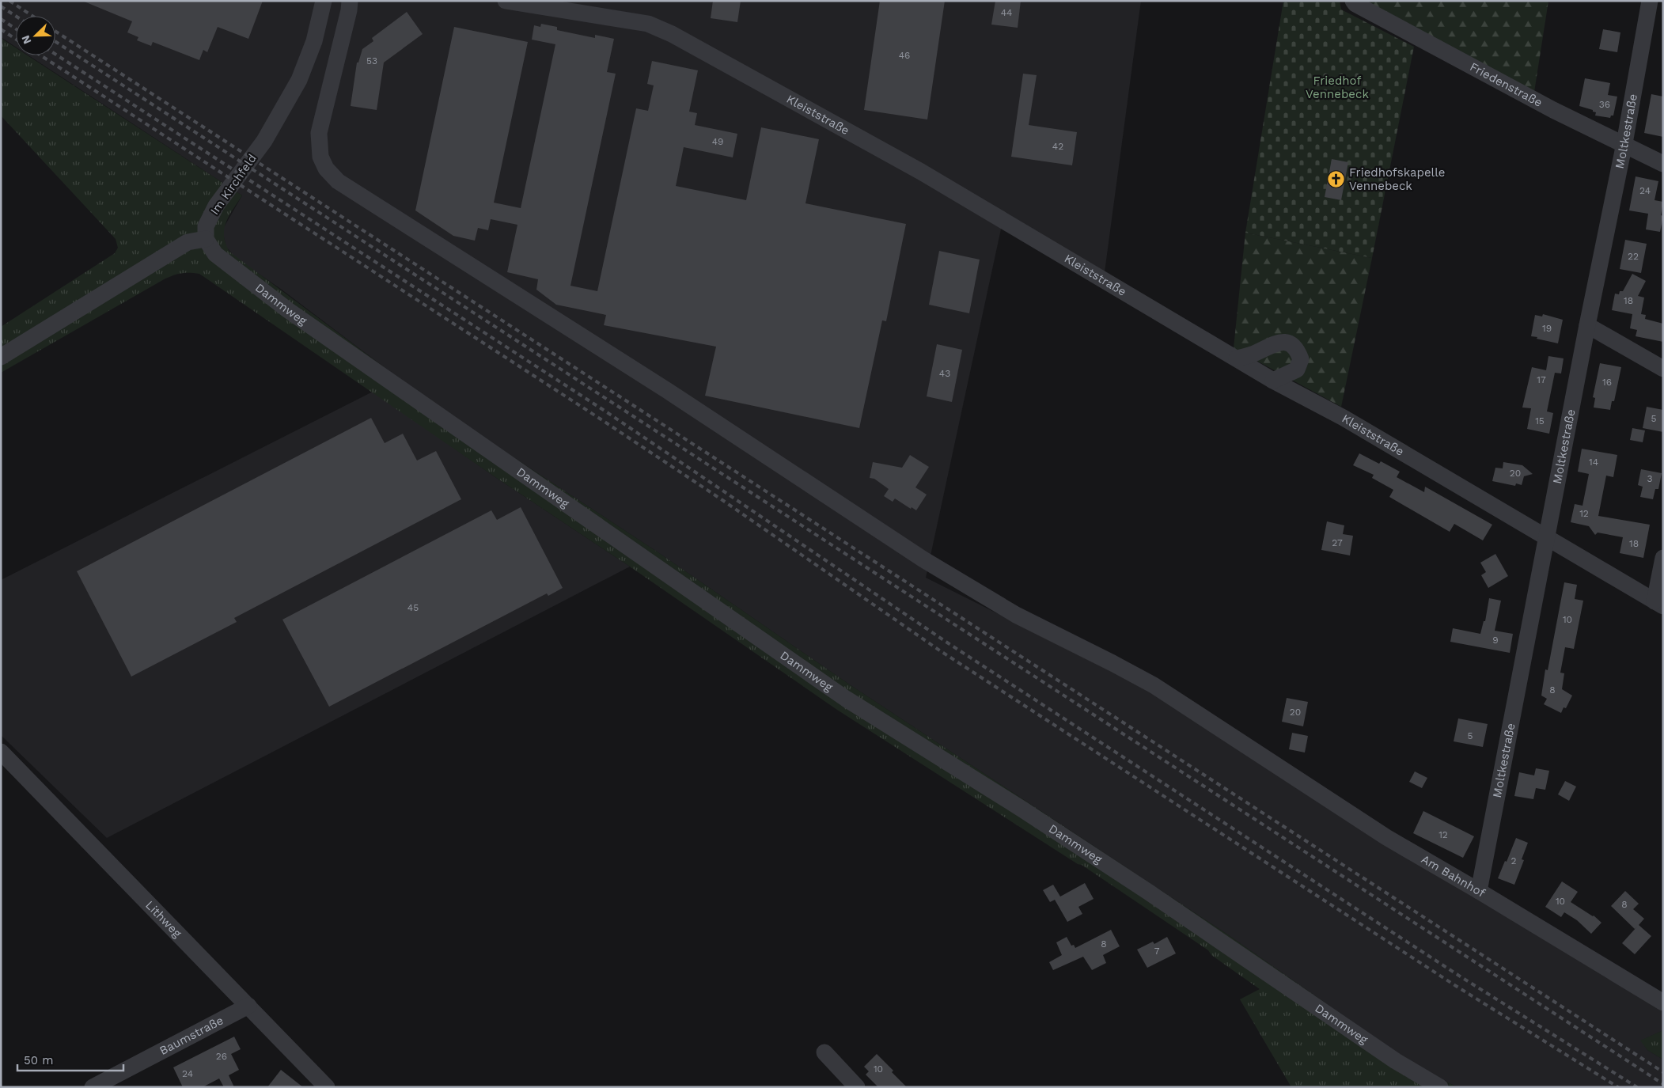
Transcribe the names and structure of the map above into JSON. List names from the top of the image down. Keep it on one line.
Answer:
{"streets":{"street":["Friedenstraße","Kleiststraße","Moltkestraße","Im Kirchfeld","Dammweg","Am Bahnhof","Lithweg","Baumstraße"]},"crossings":[["Friedenstraße","Moltkestraße"],["Kleiststraße","Moltkestraße"],["Moltkestraße","Am Bahnhof"],["Im Kirchfeld","Dammweg"],["Lithweg","Baumstraße"]],"parks":["Friedhof Vennebeck"],"places":{"church":["Friedhofskapelle Vennebeck"]},"house_numbers":["44","46","53","36","49","42","24","22","18","19","43","17","16","5","15","14","20","3","12","27","18","45","10","9","8","20","5","12","2","10","8","8","7","26","10","24"],"scale_bar":"50 m","north":"bottom left"}
